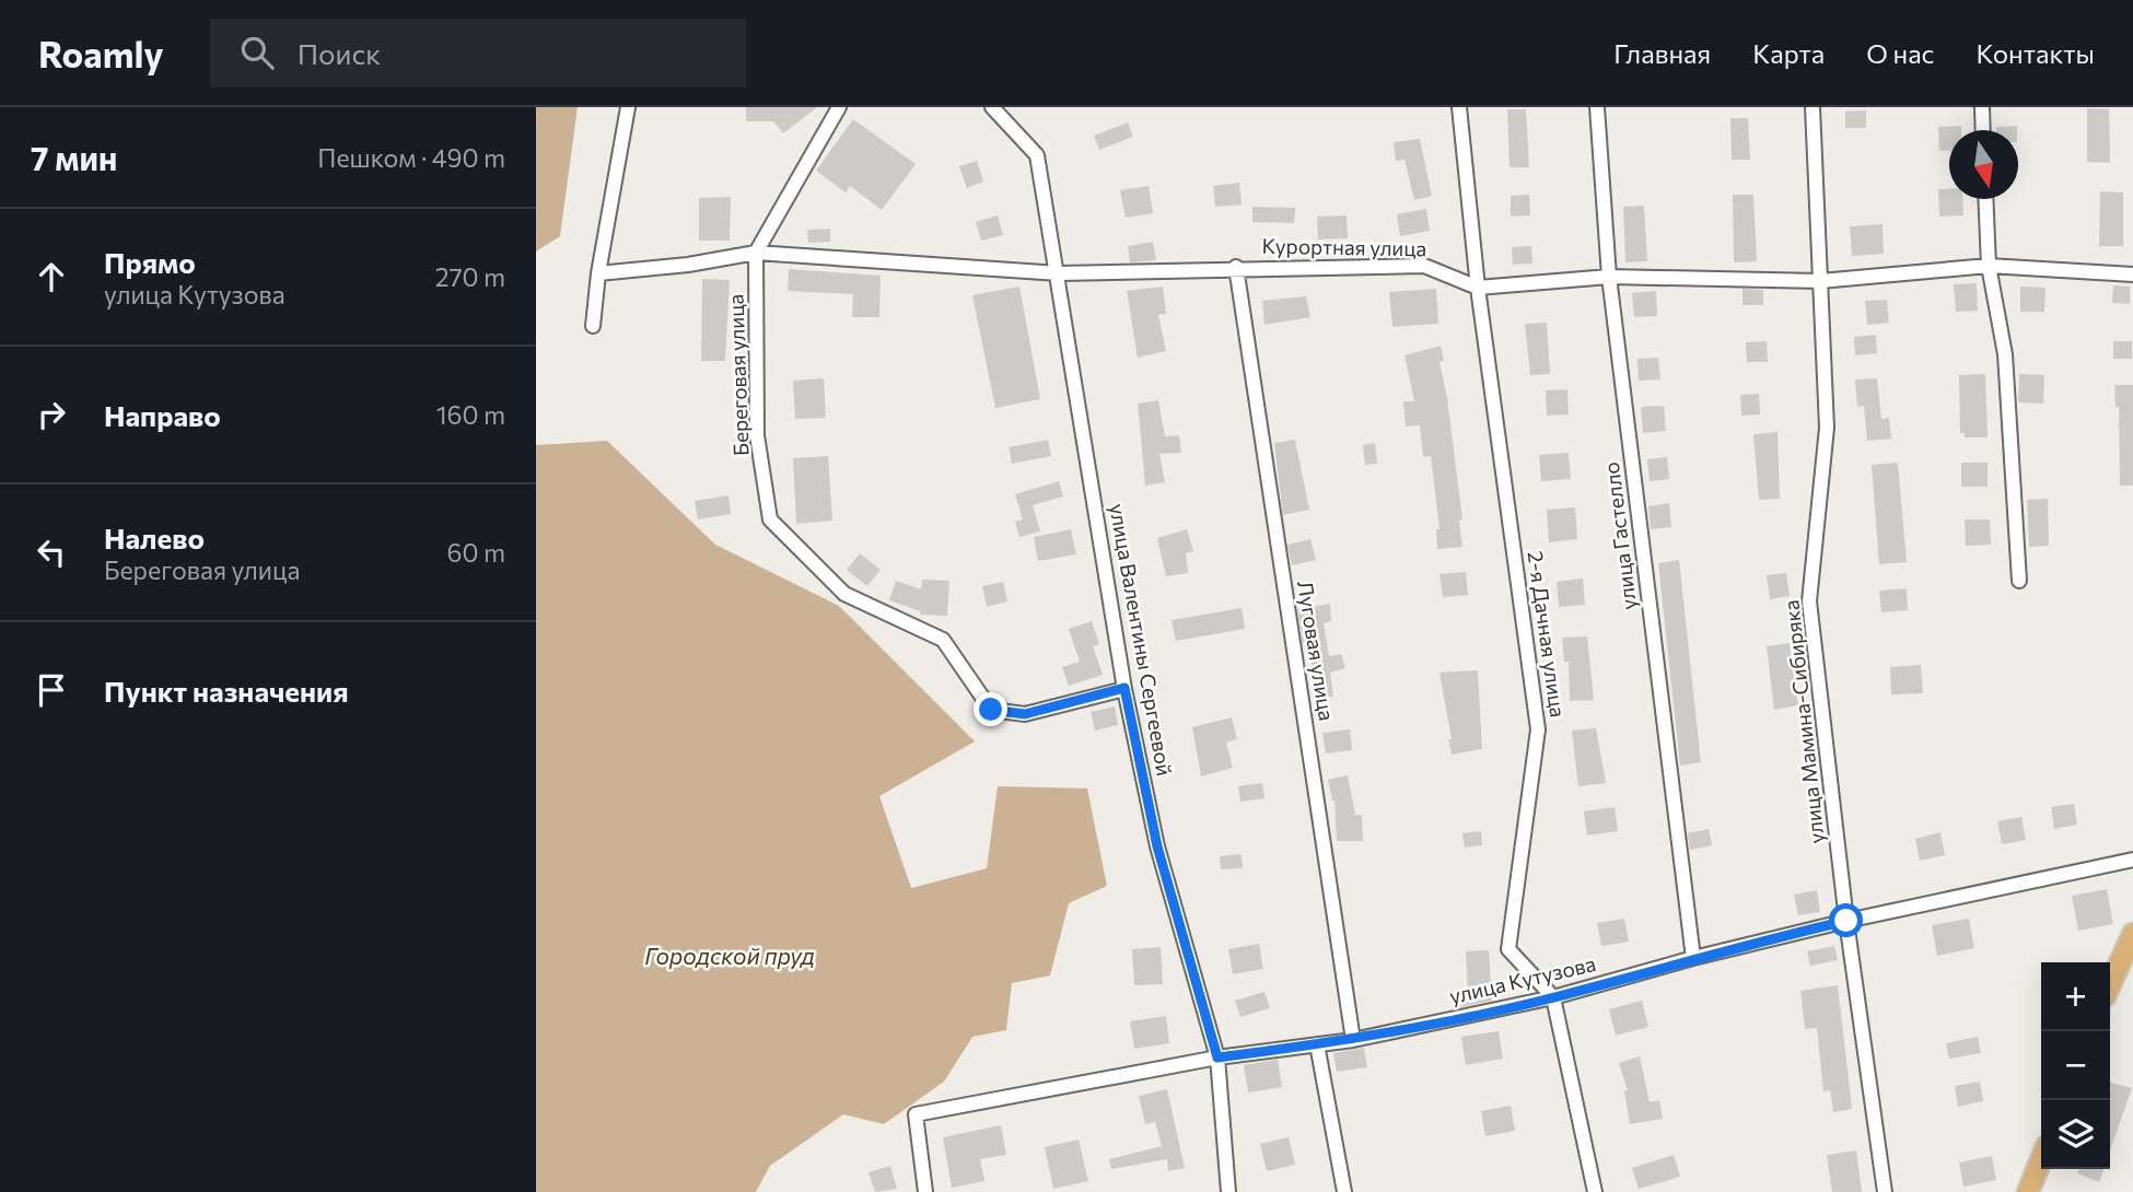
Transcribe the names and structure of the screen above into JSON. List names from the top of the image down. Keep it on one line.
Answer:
{"streets":{"street":["Курортная улица","Береговая улица","улица Гастелло","2-я Дачная улица","улица Валентины Сергеевой","Луговая улица","улица Мамина-Сибиряка","улица Кутузова"]},"crossings":[["Курортная улица","Береговая улица"],["Курортная улица","улица Гастелло"],["Курортная улица","2-я Дачная улица"],["Курортная улица","улица Валентины Сергеевой"],["Курортная улица","Луговая улица"],["Курортная улица","улица Мамина-Сибиряка"],["Береговая улица","улица Валентины Сергеевой"],["улица Гастелло","улица Кутузова"],["2-я Дачная улица","улица Кутузова"],["улица Валентины Сергеевой","улица Кутузова"],["Луговая улица","улица Кутузова"],["улица Мамина-Сибиряка","улица Кутузова"]],"water":["Городской пруд"],"north":"bottom","page":{"header":"Roamly","search":"Поиск","nav":["Главная","Карта","О нас","Контакты"],"heading":["7 мин","Пешком · 490 m"],"list":[["Прямо","улица Кутузова","270 m"],["Направо","160 m"],["Налево","Береговая улица","60 m"],"Пункт назначения"],"map_buttons":["+","−"]}}
